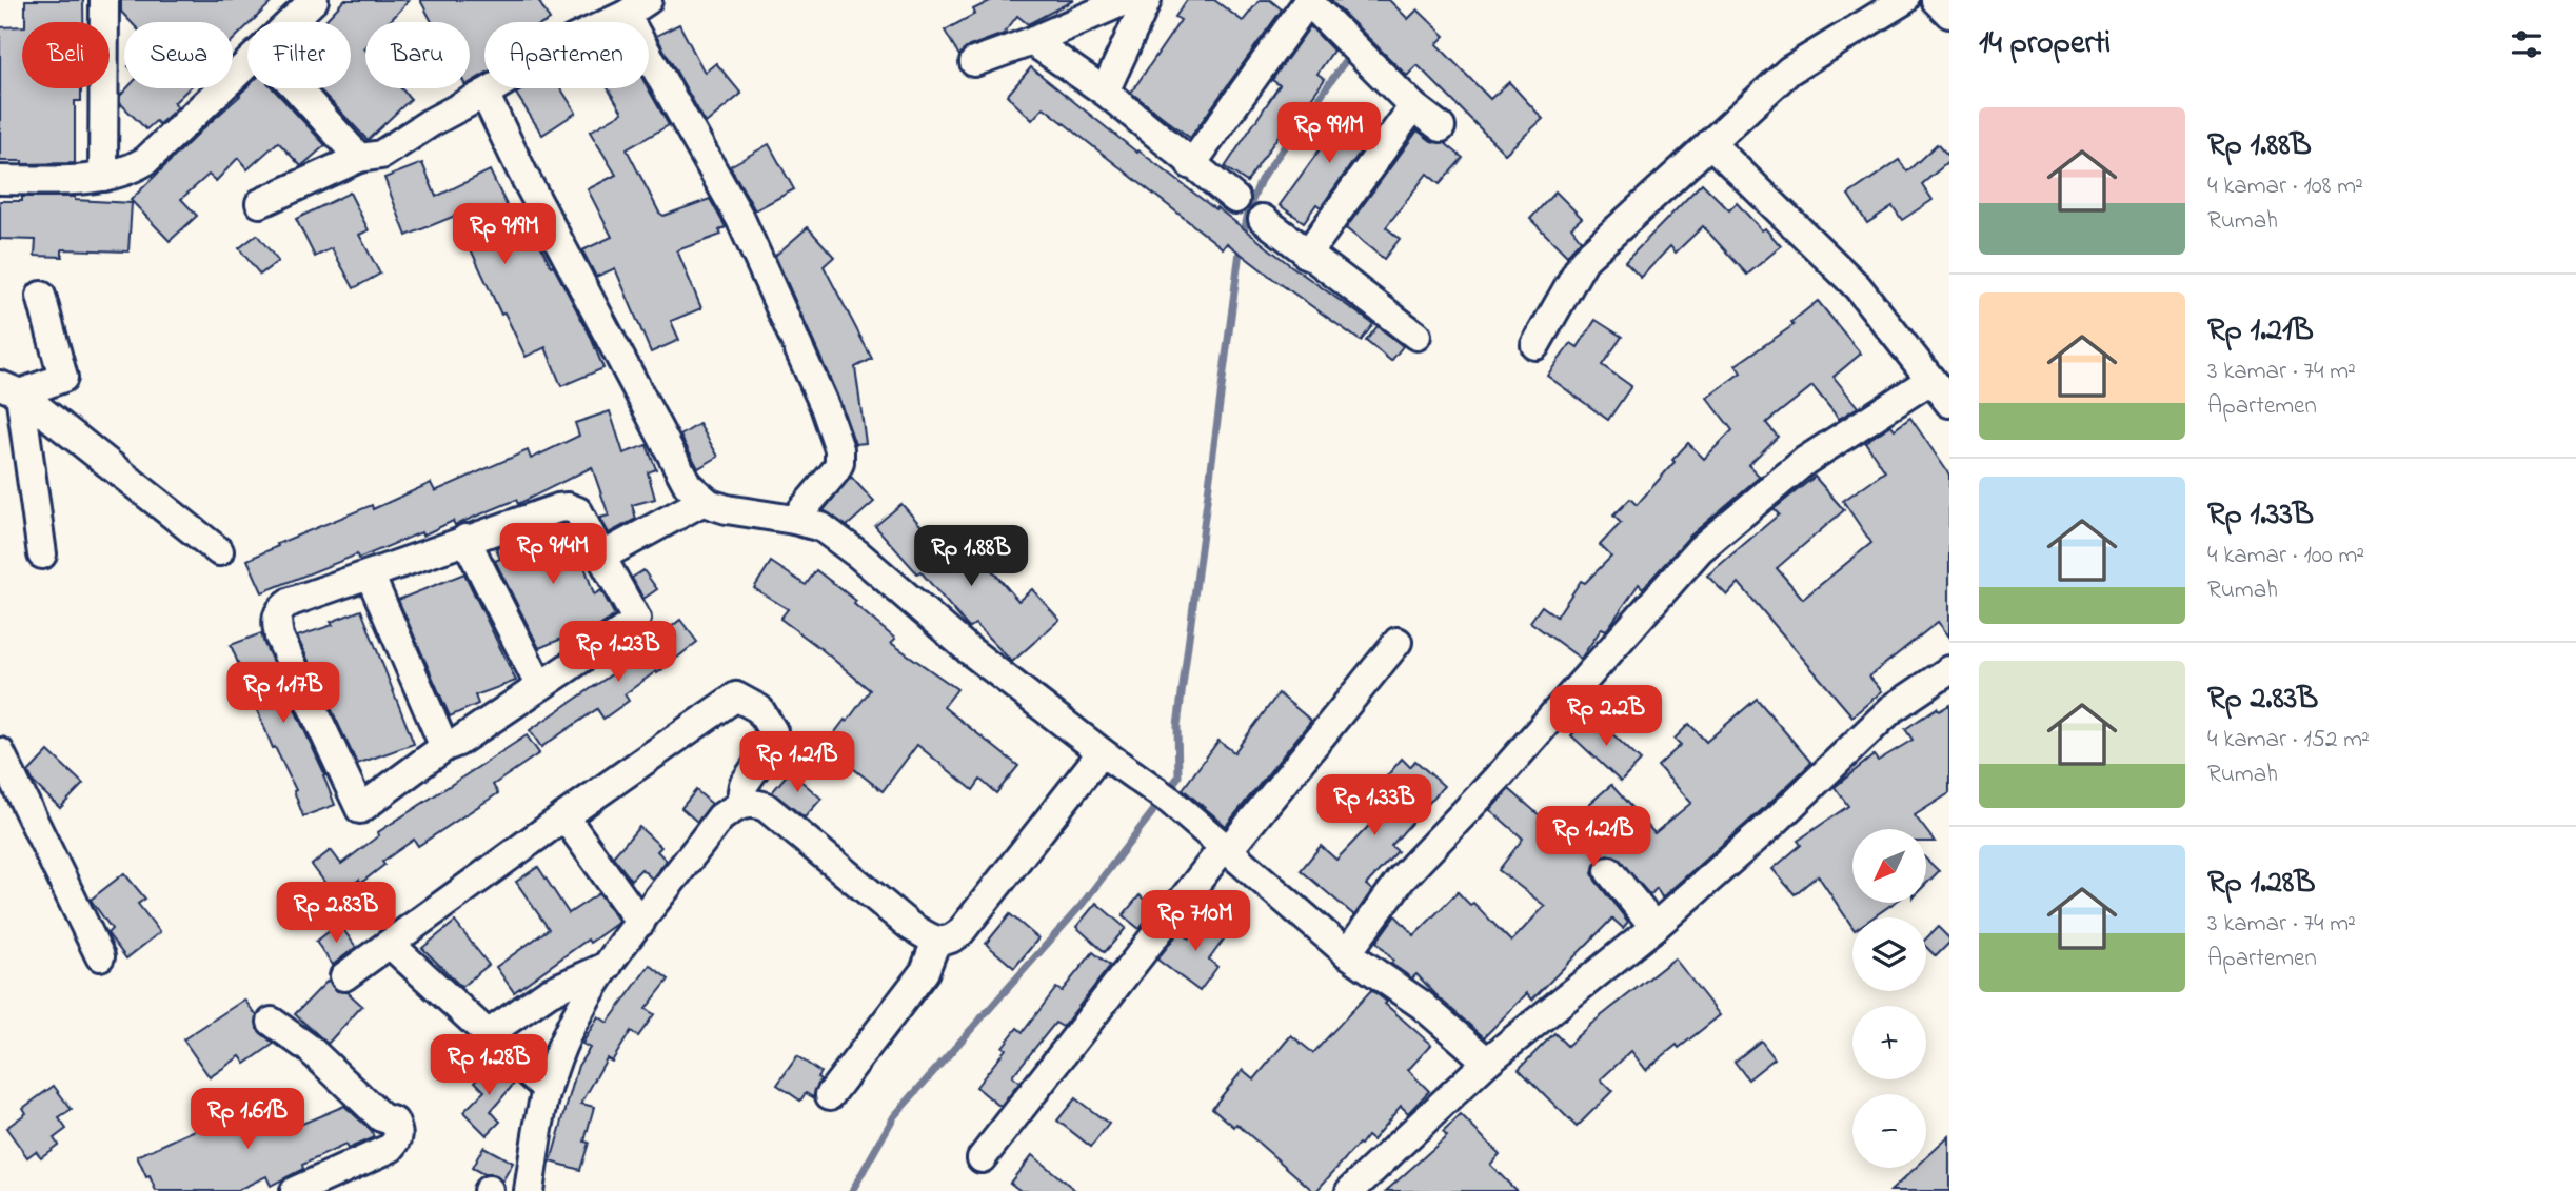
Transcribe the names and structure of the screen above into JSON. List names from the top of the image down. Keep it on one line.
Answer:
{"north":"bottom left","page":{"heading":"14 properti","chip":["Beli","Sewa","Filter","Baru","Apartemen"],"list":[{"name":"Rp 1.88B","note":"4 kamar · 108 m² · Rumah"},{"name":"Rp 1.21B","note":"3 kamar · 74 m² · Apartemen"},{"name":"Rp 1.33B","note":"4 kamar · 100 m² · Rumah"},{"name":"Rp 2.83B","note":"4 kamar · 152 m² · Rumah"},{"name":"Rp 1.28B","note":"3 kamar · 74 m² · Apartemen"}],"price":["Rp 991M","Rp 919M","Rp 914M","Rp 1.88B","Rp 1.23B","Rp 1.17B","Rp 2.2B","Rp 1.21B","Rp 1.33B","Rp 1.21B","Rp 2.83B","Rp 710M","Rp 1.28B","Rp 1.61B"],"map_buttons":["+","−"]}}
